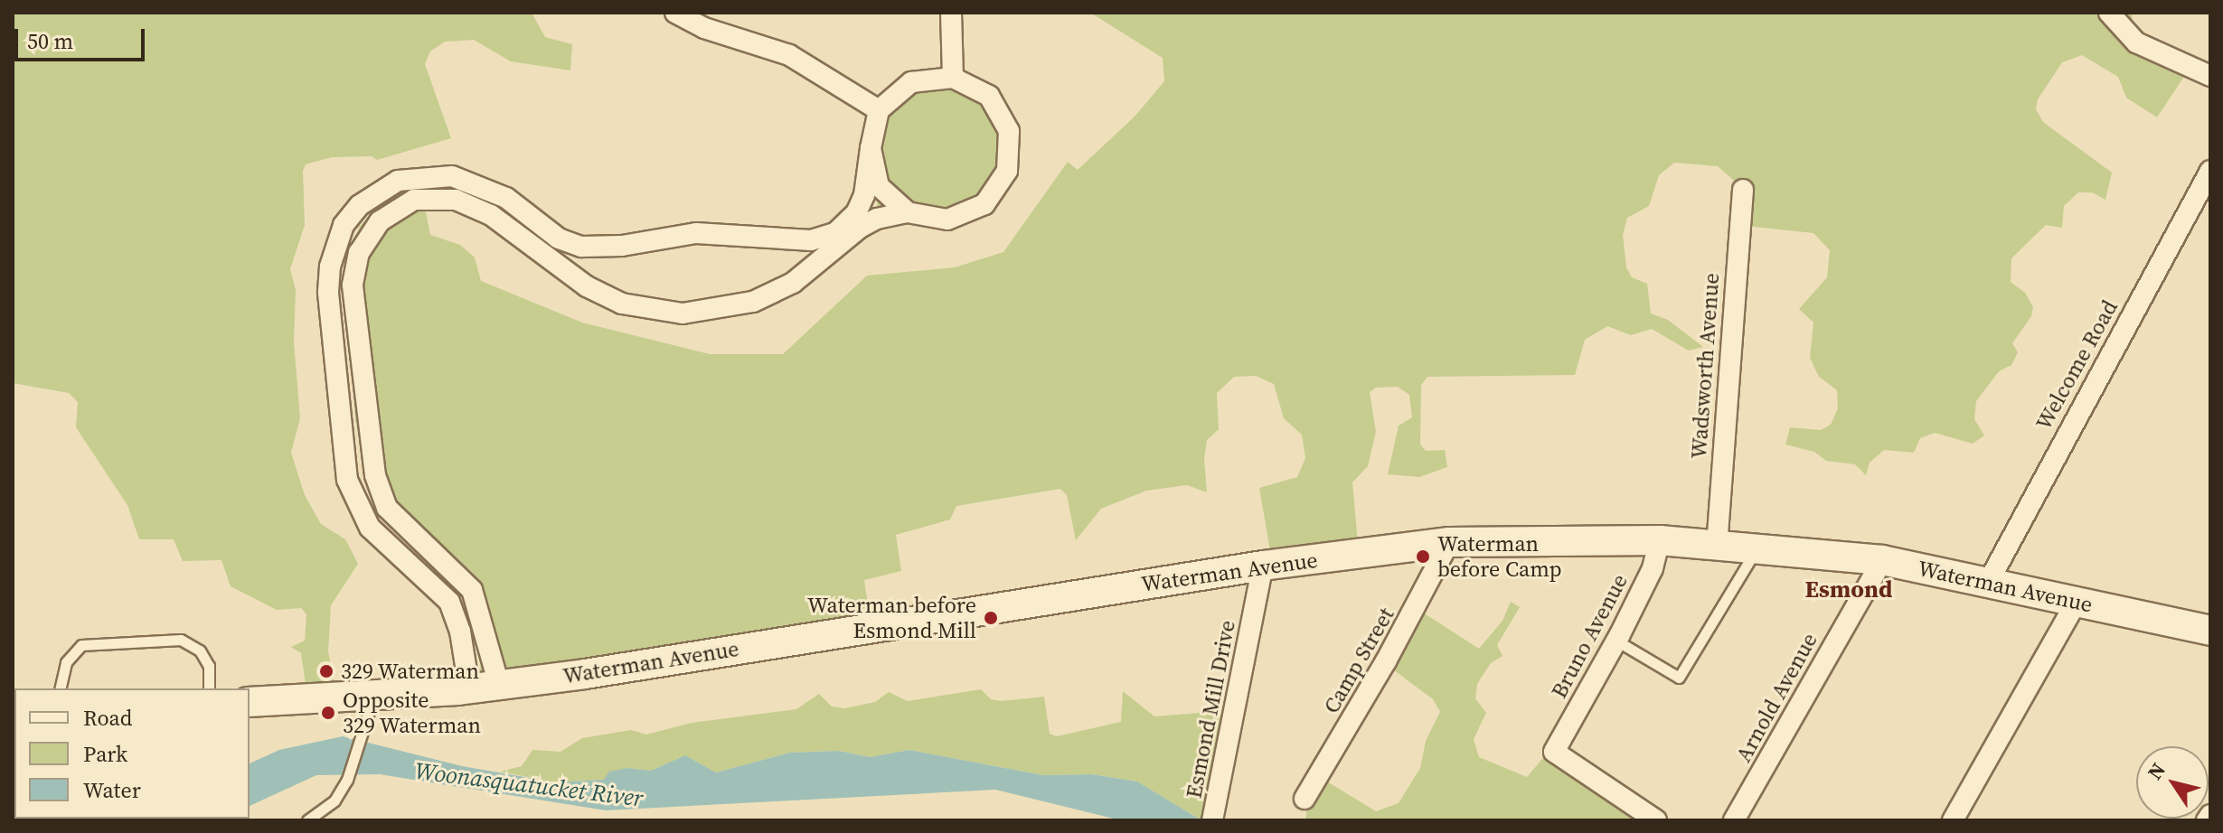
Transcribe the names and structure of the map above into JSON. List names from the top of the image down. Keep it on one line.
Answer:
{"streets":{"main road":["Waterman Avenue"],"street":["Welcome Road","Wadsworth Avenue","Bruno Avenue","Camp Street","Arnold Avenue","Esmond Mill Drive"]},"crossings":[["Welcome Road","Waterman Avenue"],["Wadsworth Avenue","Waterman Avenue"],["Waterman Avenue","Bruno Avenue"],["Waterman Avenue","Camp Street"],["Waterman Avenue","Arnold Avenue"],["Waterman Avenue","Esmond Mill Drive"]],"districts":["Esmond"],"water":["Woonasquatucket River"],"places":["Waterman before Camp","Waterman before Esmond Mill","329 Waterman","Opposite 329 Waterman"],"legend":["Road","Park","Water"],"scale_bar":"50 m","north":"top left"}
